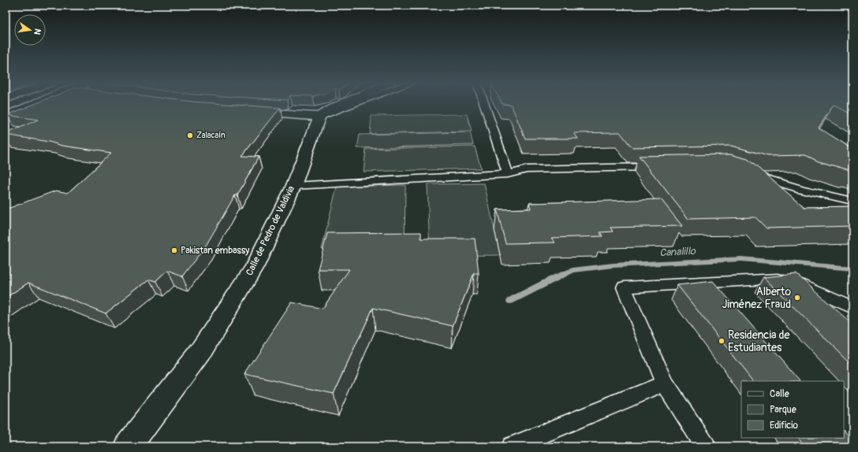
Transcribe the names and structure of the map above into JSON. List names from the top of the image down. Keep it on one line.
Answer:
{"streets":{"street":["Calle de Pedro de Valdivia"]},"water":["Canalillo"],"places":["Zalacaín","Pakistan embassy","Alberto Jiménez Fraud","Residencia de Estudiantes"],"legend":["Calle","Parque","Edificio"],"north":"right"}
